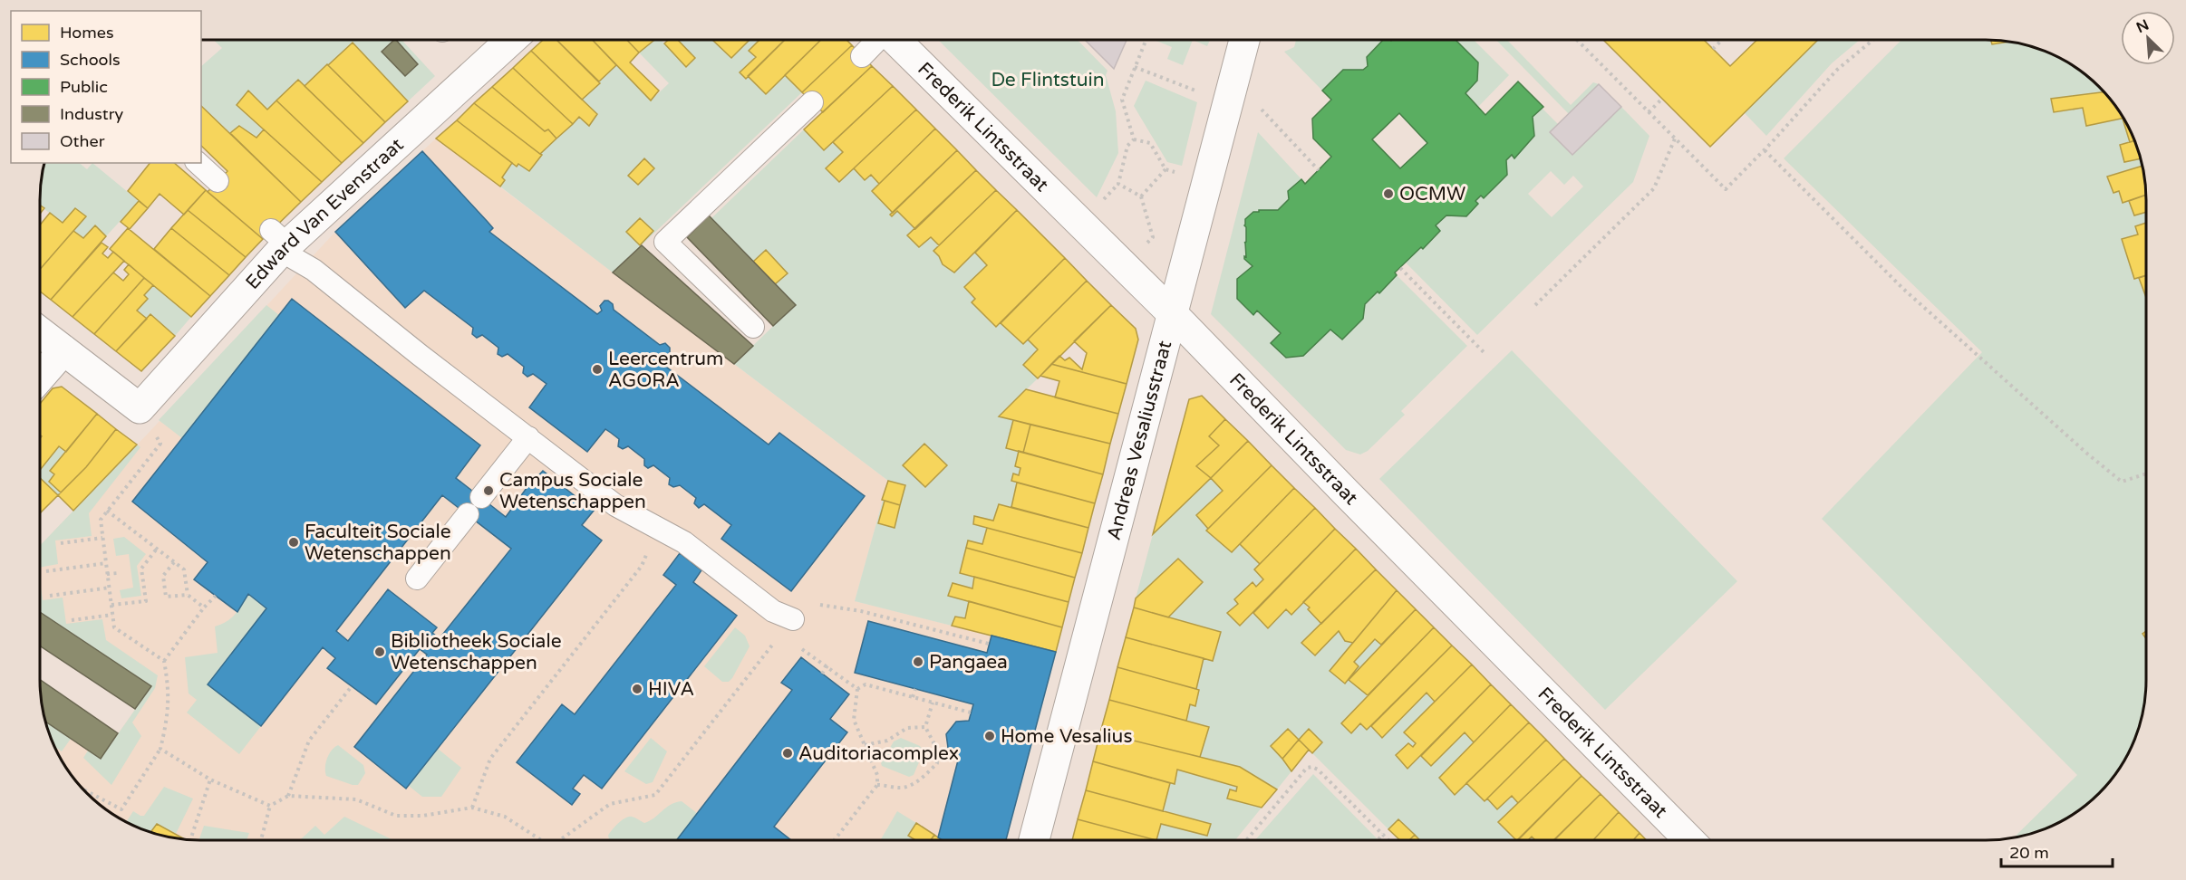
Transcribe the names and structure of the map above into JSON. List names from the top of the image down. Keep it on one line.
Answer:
{"streets":{"street":["Frederik Lintsstraat","Edward Van Evenstraat","Andreas Vesaliusstraat"]},"crossings":[["Frederik Lintsstraat","Andreas Vesaliusstraat"]],"parks":["De Flintstuin"],"places":["OCMW","Leercentrum AGORA","Campus Sociale Wetenschappen","Faculteit Sociale Wetenschappen","Bibliotheek Sociale Wetenschappen","Pangaea","HIVA","Home Vesalius","Auditoriacomplex"],"legend":["Homes","Schools","Public","Industry","Other"],"scale_bar":"20 m","north":"top left"}
